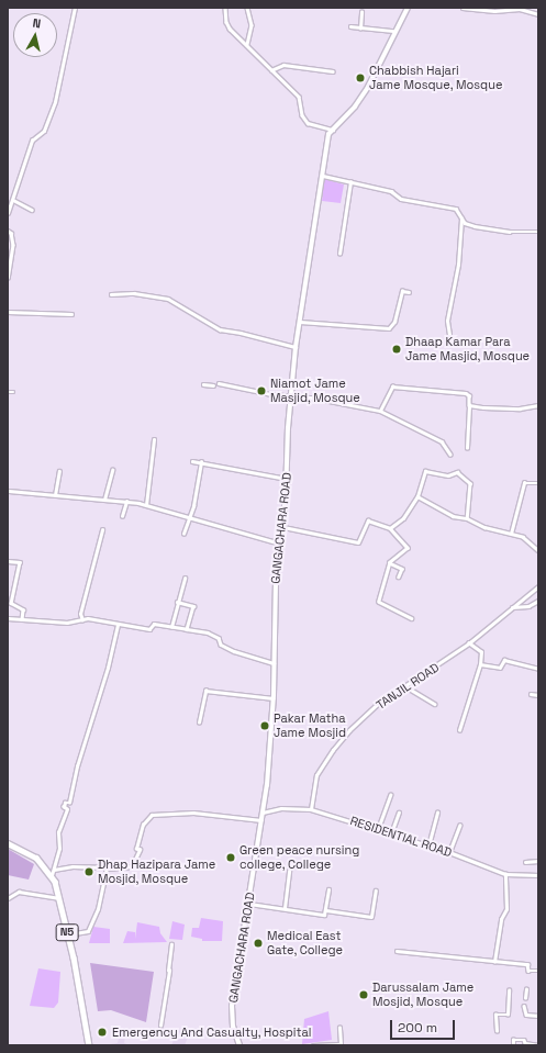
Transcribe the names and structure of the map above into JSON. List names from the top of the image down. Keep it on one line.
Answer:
{"streets":{"highway":["N5"],"main road":["GANGACHARA ROAD"],"street":["TANJIL ROAD","RESIDENTIAL ROAD"]},"crossings":[["GANGACHARA ROAD","RESIDENTIAL ROAD"],["TANJIL ROAD","RESIDENTIAL ROAD"]],"places":["Chabbish Hajari Jame Mosque, Mosque","Dhaap Kamar Para Jame Masjid, Mosque","Niamot Jame Masjid, Mosque","Pakar Matha Jame Mosjid","Green peace nursing college, College","Dhap Hazipara Jame Mosjid, Mosque","Medical East Gate, College","Darussalam Jame Mosjid, Mosque","Emergency And Casualty, Hospital"],"scale_bar":"200 m","north":"top"}
